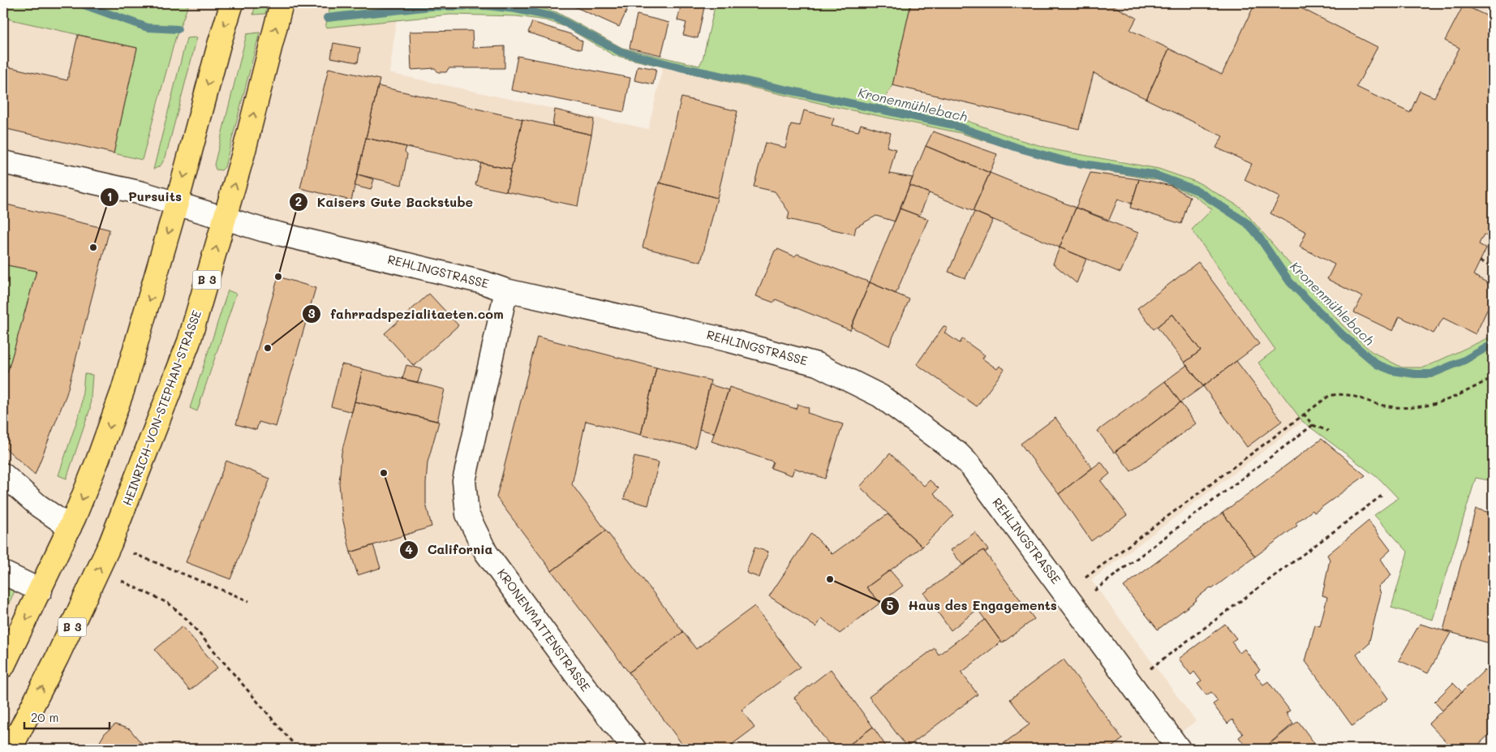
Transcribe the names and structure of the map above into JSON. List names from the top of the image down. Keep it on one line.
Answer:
{"streets":{"main road":["B 3","HEINRICH-VON-STEPHAN-STRASSE"],"street":["REHLINGSTRASSE","KRONENMATTENSTRASSE"]},"crossings":[["REHLINGSTRASSE","HEINRICH-VON-STEPHAN-STRASSE"],["REHLINGSTRASSE","KRONENMATTENSTRASSE"]],"water":["Kronenmühlebach"],"places":["Pursuits","Kaisers Gute Backstube","fahrradspezialitaeten.com","California","Haus des Engagements"],"scale_bar":"20 m"}
